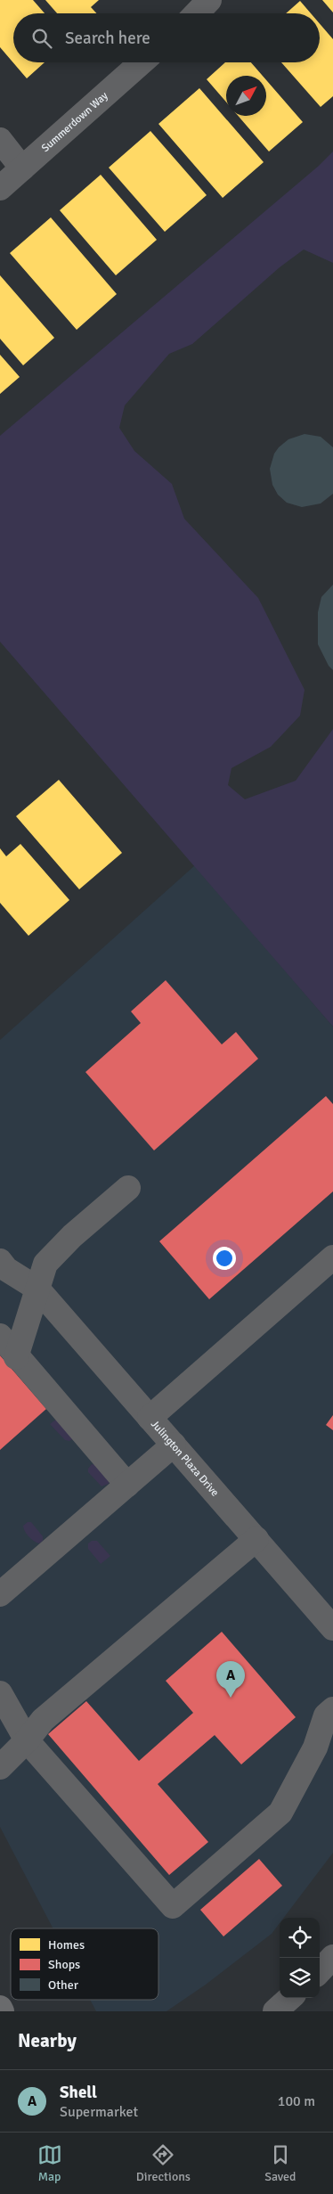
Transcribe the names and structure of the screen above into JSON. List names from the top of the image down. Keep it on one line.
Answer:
{"streets":{"street":["Summerdown Way","Julington Plaza Drive"]},"legend":["Homes","Shops","Other"],"north":"top right","page":{"search":"Search here","pins":"A","heading":"Nearby","list":[{"mark":"A","name":"Shell","note":"Supermarket","value":"100 m"}],"nav":["Map","Directions","Saved"]}}
